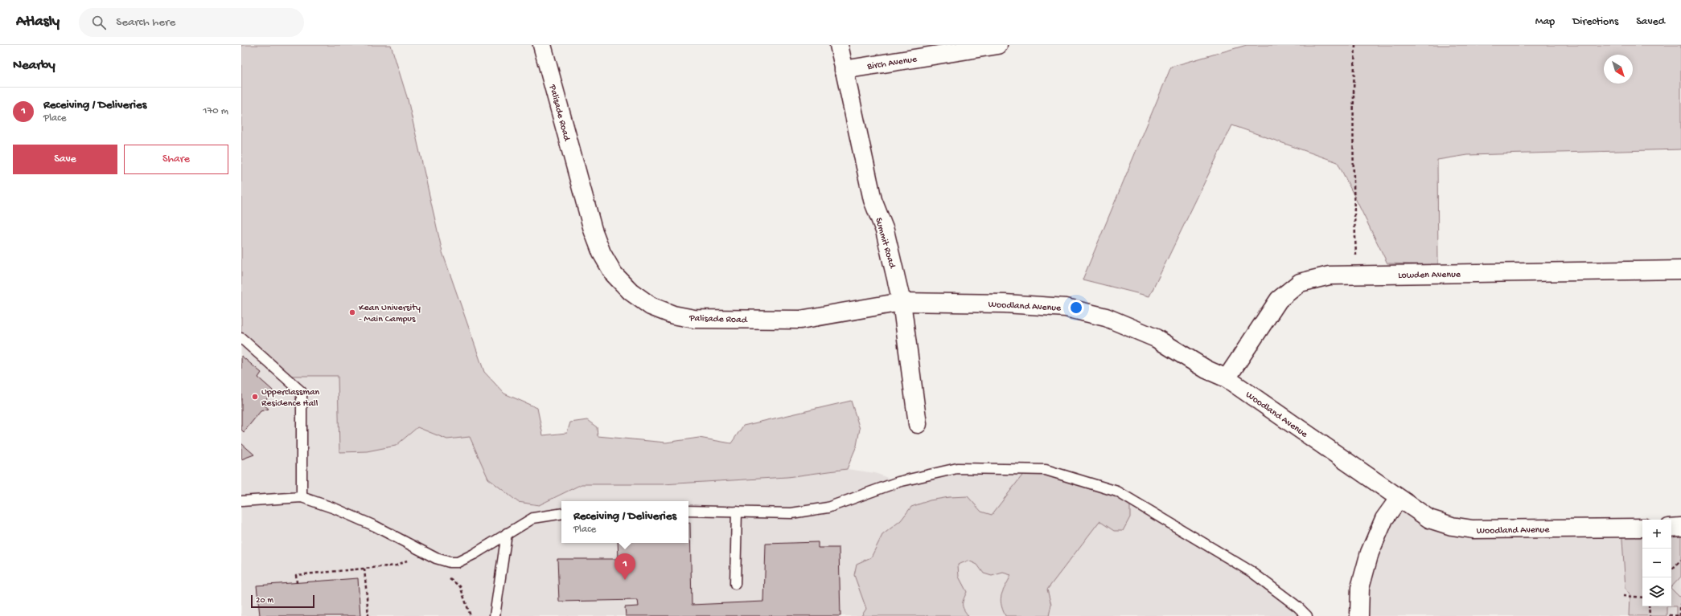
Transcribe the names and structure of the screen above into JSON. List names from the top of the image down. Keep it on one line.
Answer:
{"streets":{"street":["Birch Avenue","Palisade Road","Summit Road","Lowden Avenue","Woodland Avenue"]},"crossings":[["Birch Avenue","Summit Road"],["Palisade Road","Summit Road"],["Palisade Road","Woodland Avenue"],["Summit Road","Woodland Avenue"],["Lowden Avenue","Woodland Avenue"]],"places":["Kean University - Main Campus","Upperclassman Residence Hall"],"scale_bar":"20 m","north":"bottom right","page":{"header":"Atlasly","search":"Search here","nav":["Map","Directions","Saved"],"heading":"Nearby","list":[{"mark":"1","name":"Receiving / Deliveries","note":"Place","value":"170 m"}],"buttons":["Save","Share"],"popup":["Receiving / Deliveries","Place"],"map_buttons":["+","−"],"pins":"1","scale":"20 m"}}
